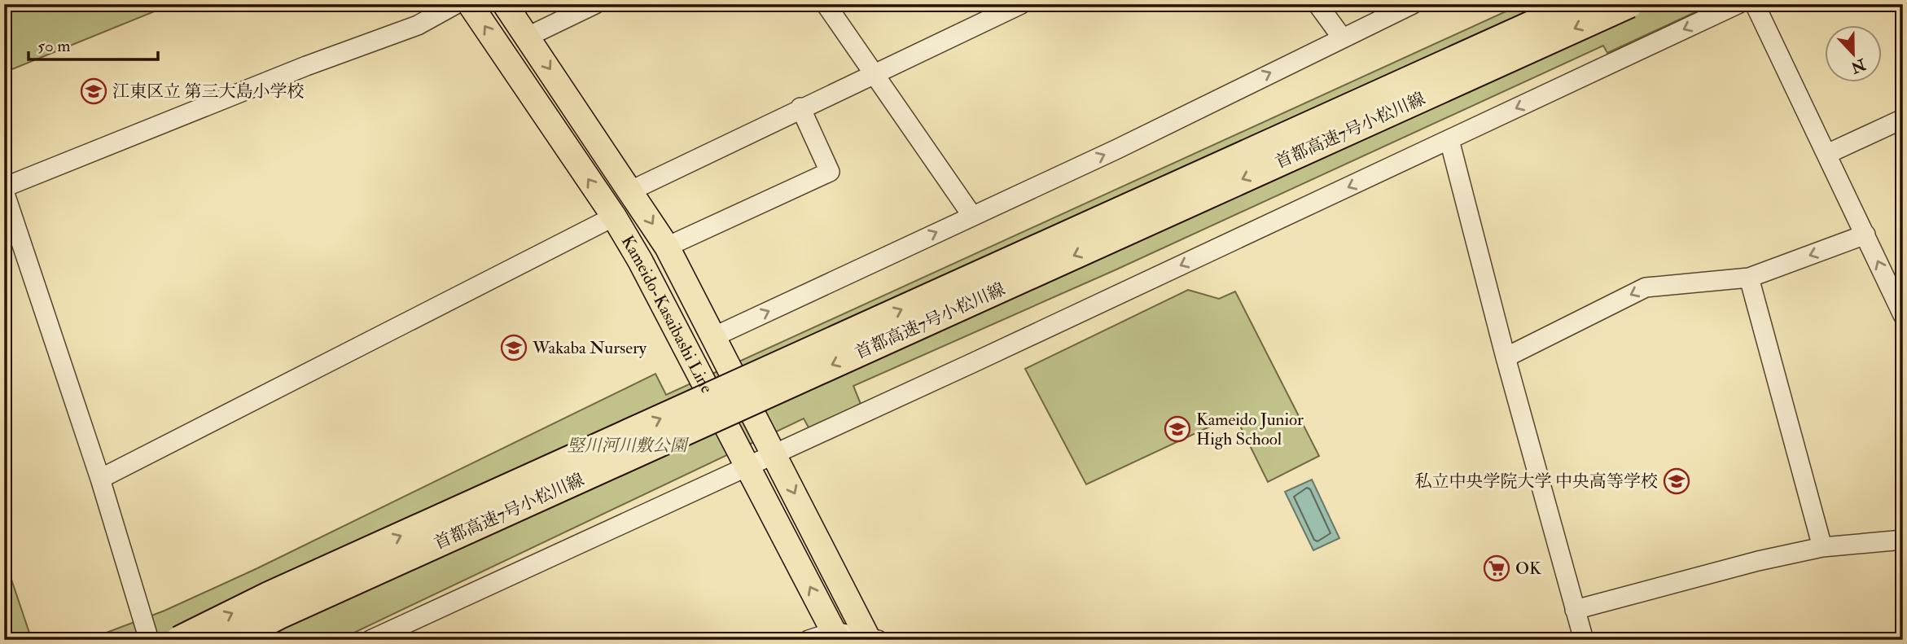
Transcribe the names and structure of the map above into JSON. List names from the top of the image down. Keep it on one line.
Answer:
{"streets":{"highway":["首都高速7号小松川線"],"main road":["Kameido-Kasaibashi Line"]},"parks":["竪川河川敷公園"],"places":{"school or university":["江東区立 第三大島小学校","Wakaba Nursery","Kameido Junior High School","私立中央学院大学 中央高等学校"],"supermarket":["OK"]},"scale_bar":"50 m","north":"bottom"}
